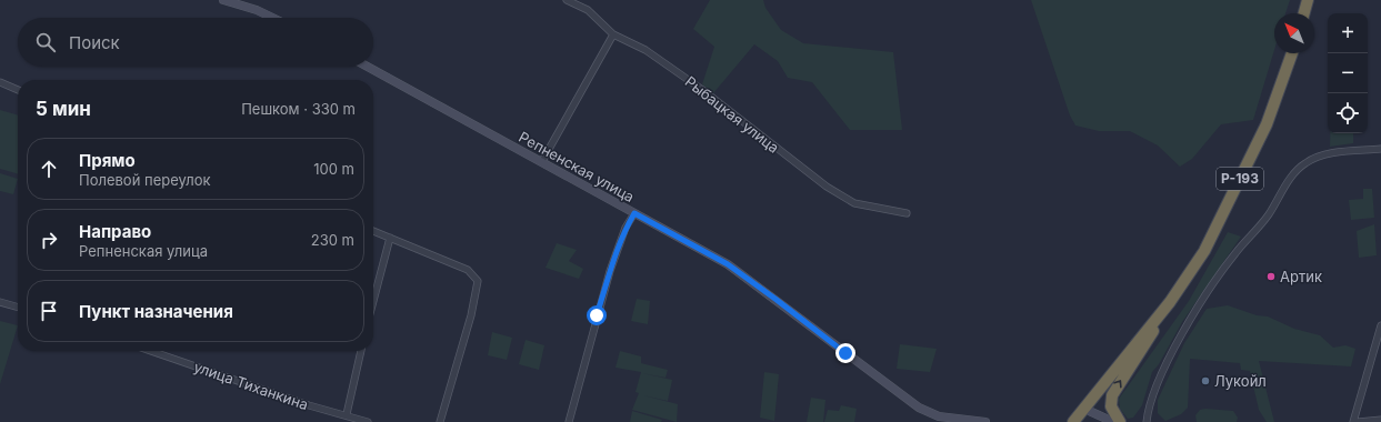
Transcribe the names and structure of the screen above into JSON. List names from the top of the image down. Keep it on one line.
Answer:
{"streets":{"highway":["Р-193"],"street":["Рыбацкая улица","Репненская улица","улица Тиханкина"]},"places":["Артик","Лукойл"],"north":"top left","page":{"map_buttons":["+","−"],"search":"Поиск","heading":["5 мин","Пешком · 330 m"],"list":[["Прямо","Полевой переулок","100 m"],["Направо","Репненская улица","230 m"],"Пункт назначения"]}}
